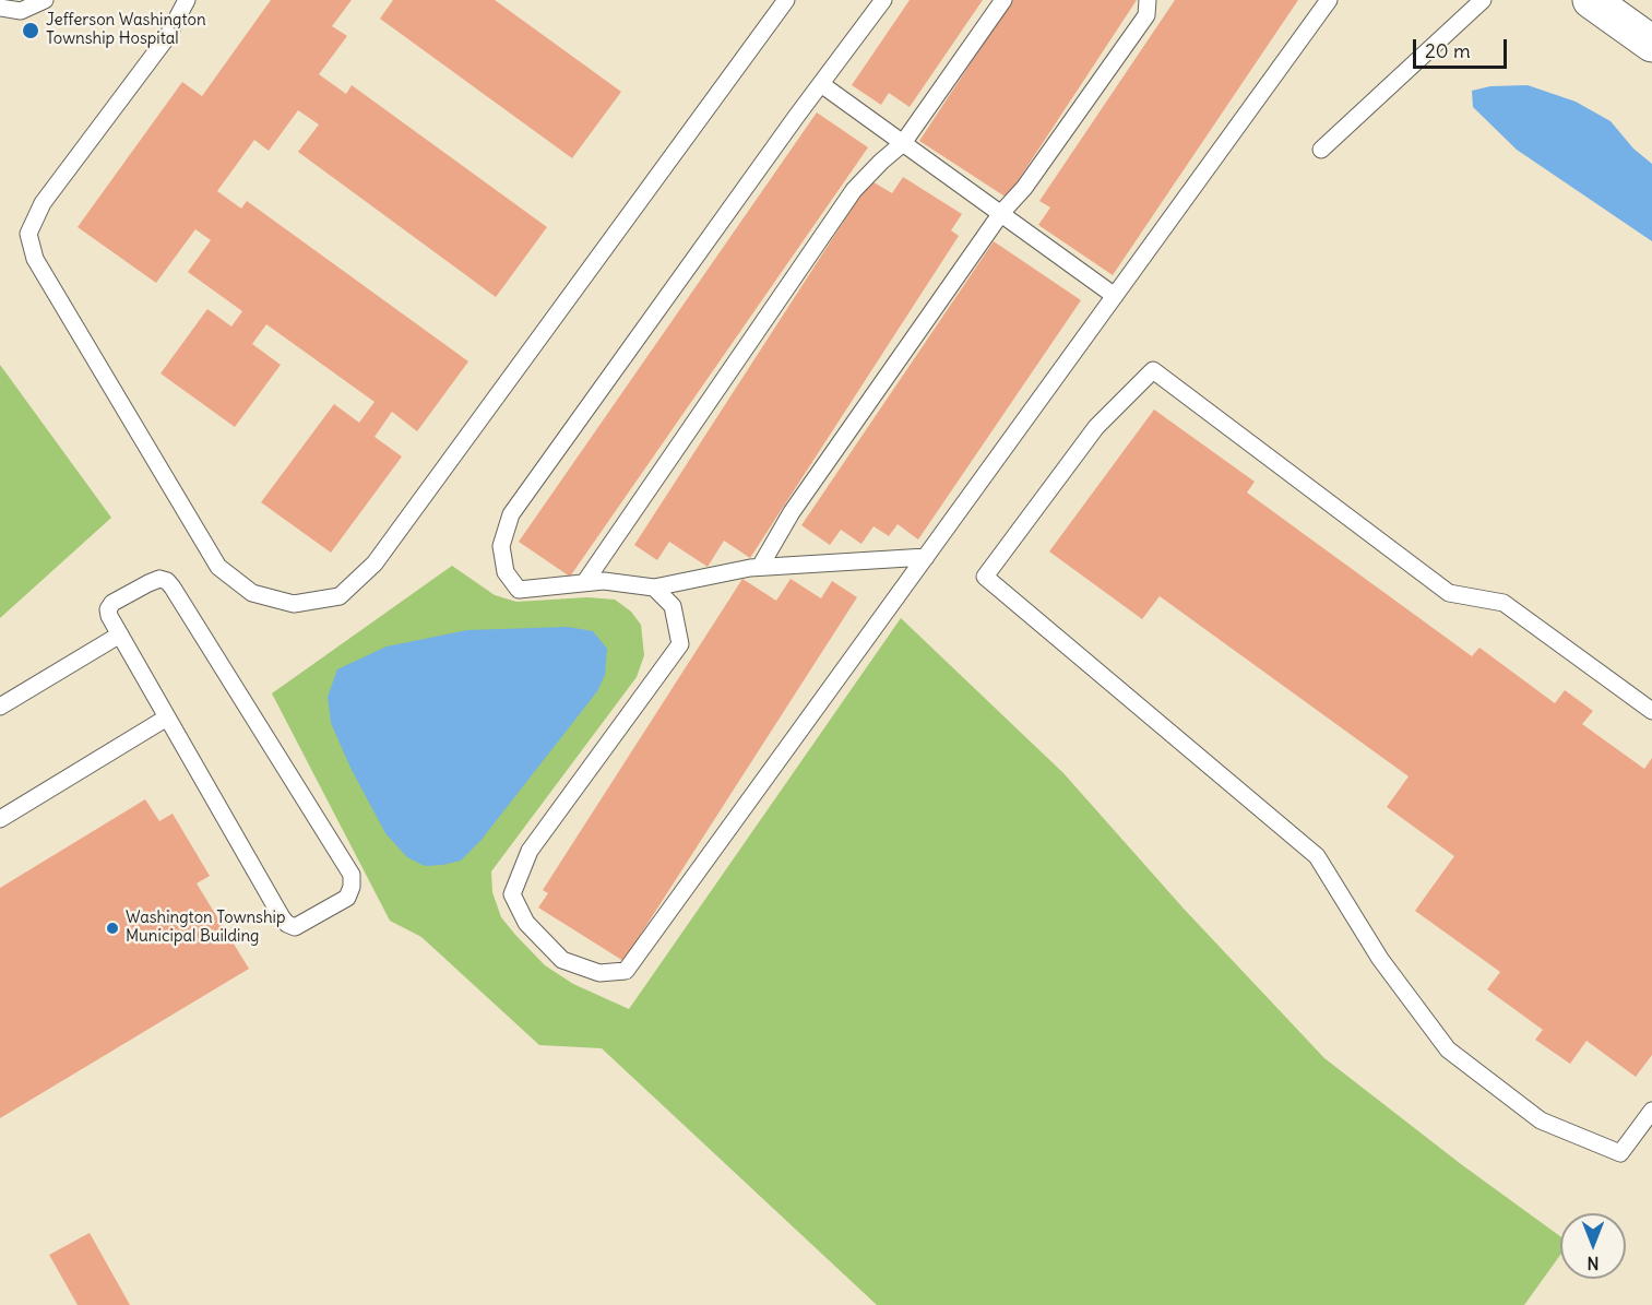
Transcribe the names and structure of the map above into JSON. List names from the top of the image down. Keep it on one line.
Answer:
{"places":["Jefferson Washington Township Hospital","Washington Township Municipal Building"],"scale_bar":"20 m","north":"bottom"}
